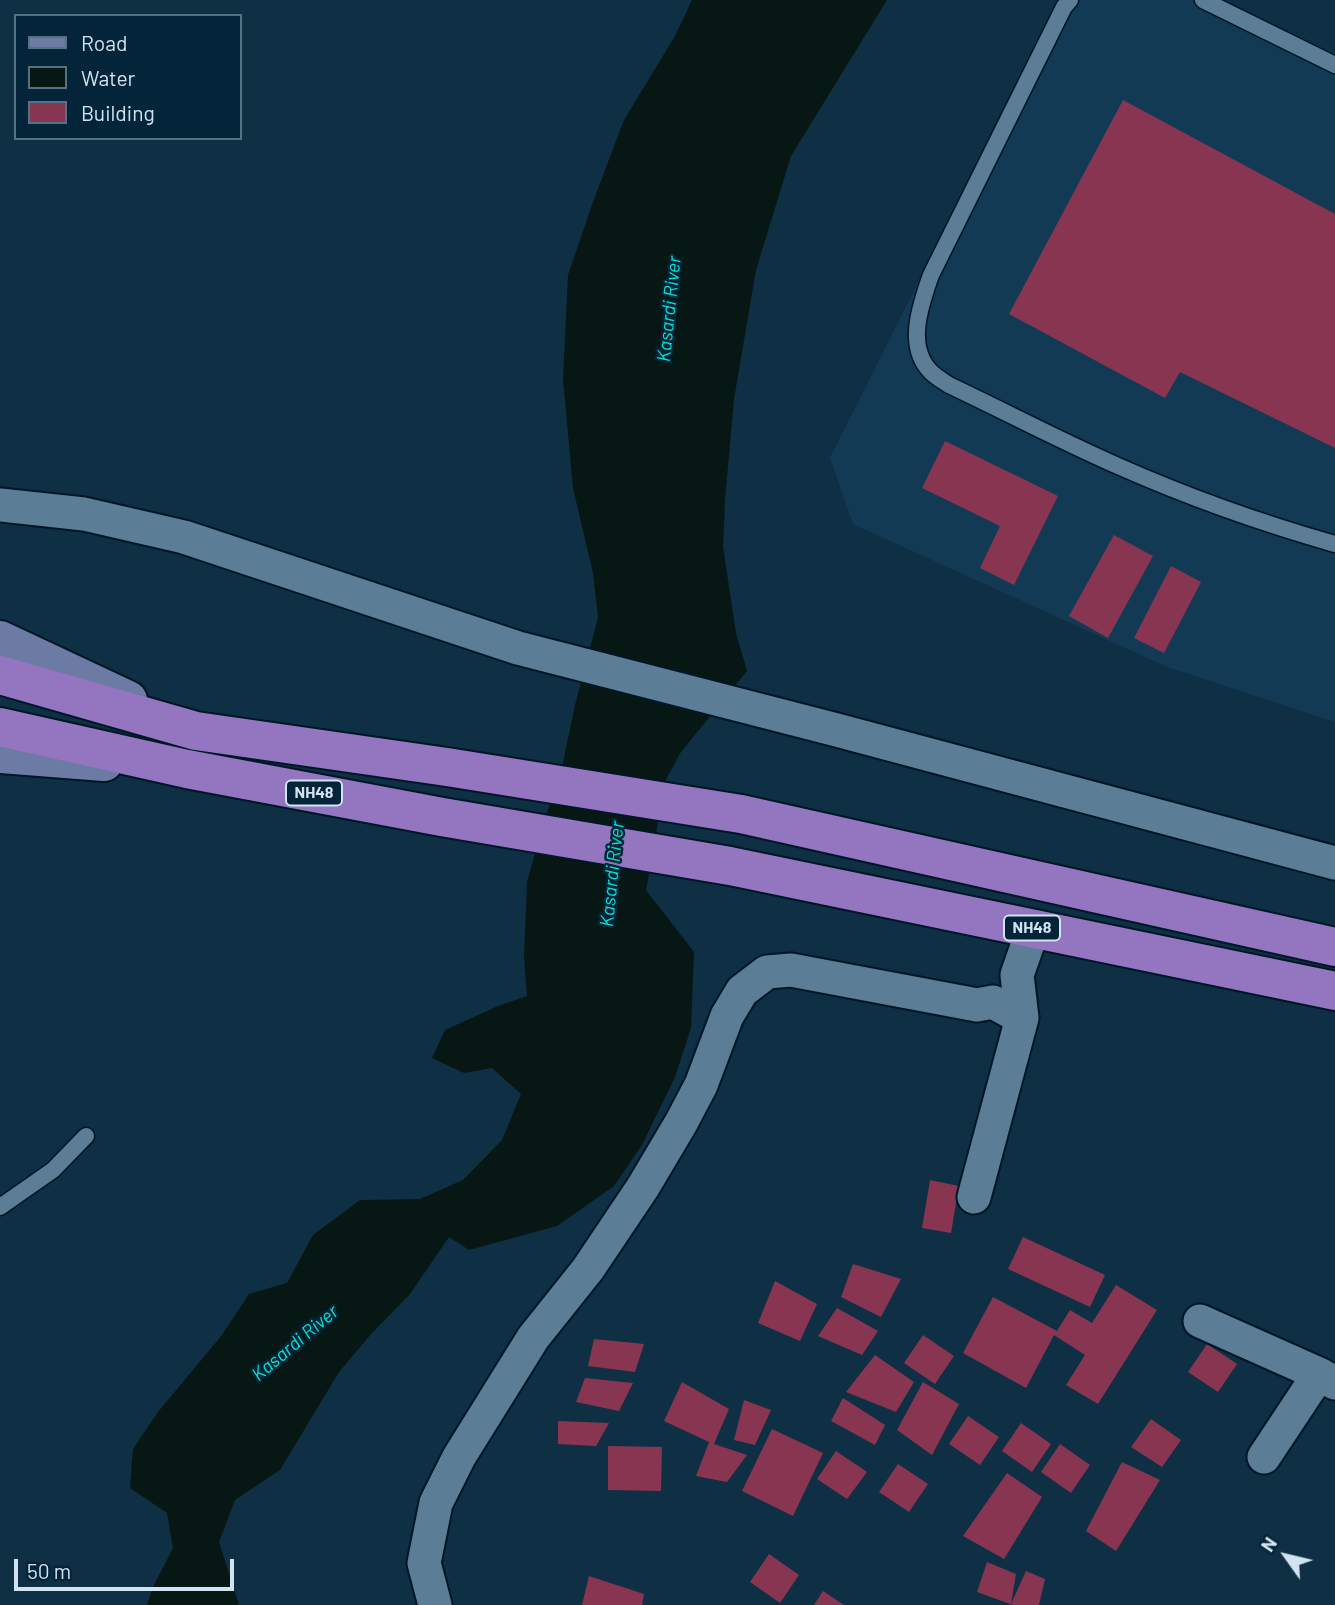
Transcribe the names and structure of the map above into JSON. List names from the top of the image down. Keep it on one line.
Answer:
{"streets":{"highway":["NH48"]},"water":["Kasardi River"],"legend":["Road","Water","Building"],"scale_bar":"50 m","north":"top left"}
